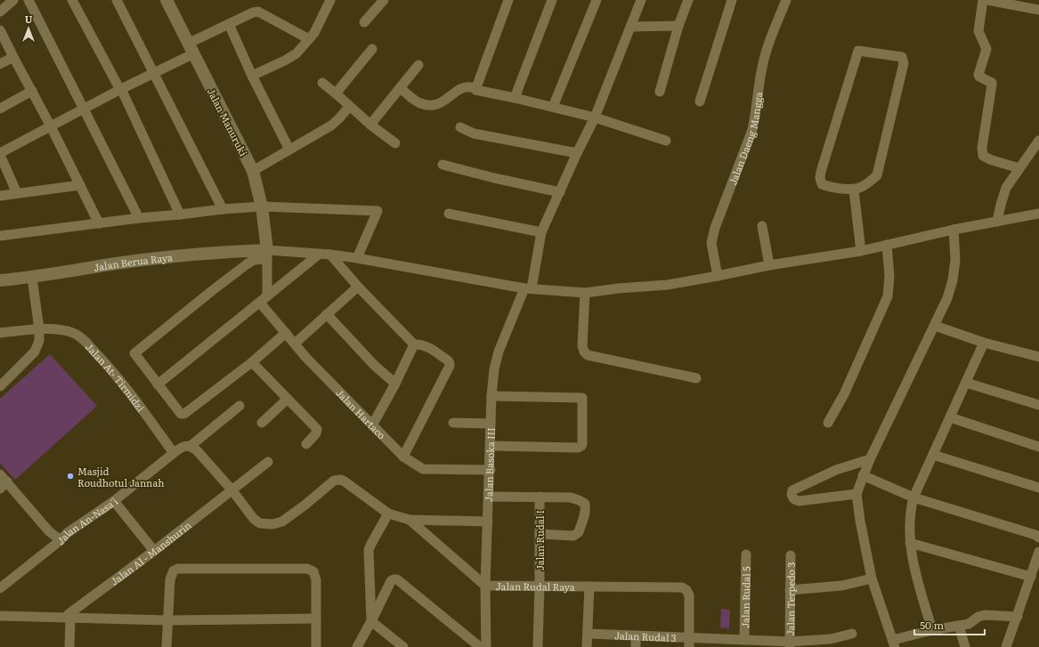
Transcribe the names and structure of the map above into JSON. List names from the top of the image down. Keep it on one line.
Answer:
{"streets":{"street":["Jalan Manuruki","Jalan Daeng Mangga","Jalan Berua Raya","Jalan At- Tirmidzi","Jalan Hartaco","Jalan Basoka III","Jalan An-Nasa'i","Jalan Rudal I","Jalan Al - Manshurin","Jalan Rudal Raya","Jalan Rudal 5","Jalan Terpedo 3","Jalan Rudal 3"]},"crossings":[["Jalan Manuruki","Jalan Berua Raya"],["Jalan At- Tirmidzi","Jalan An-Nasa'i"],["Jalan Hartaco","Jalan Basoka III"],["Jalan Basoka III","Jalan Rudal Raya"],["Jalan Rudal I","Jalan Rudal Raya"],["Jalan Rudal Raya","Jalan Rudal 3"],["Jalan Rudal 5","Jalan Rudal 3"],["Jalan Terpedo 3","Jalan Rudal 3"]],"places":["Masjid Roudhotul Jannah"],"scale_bar":"50 m","north":"top"}
